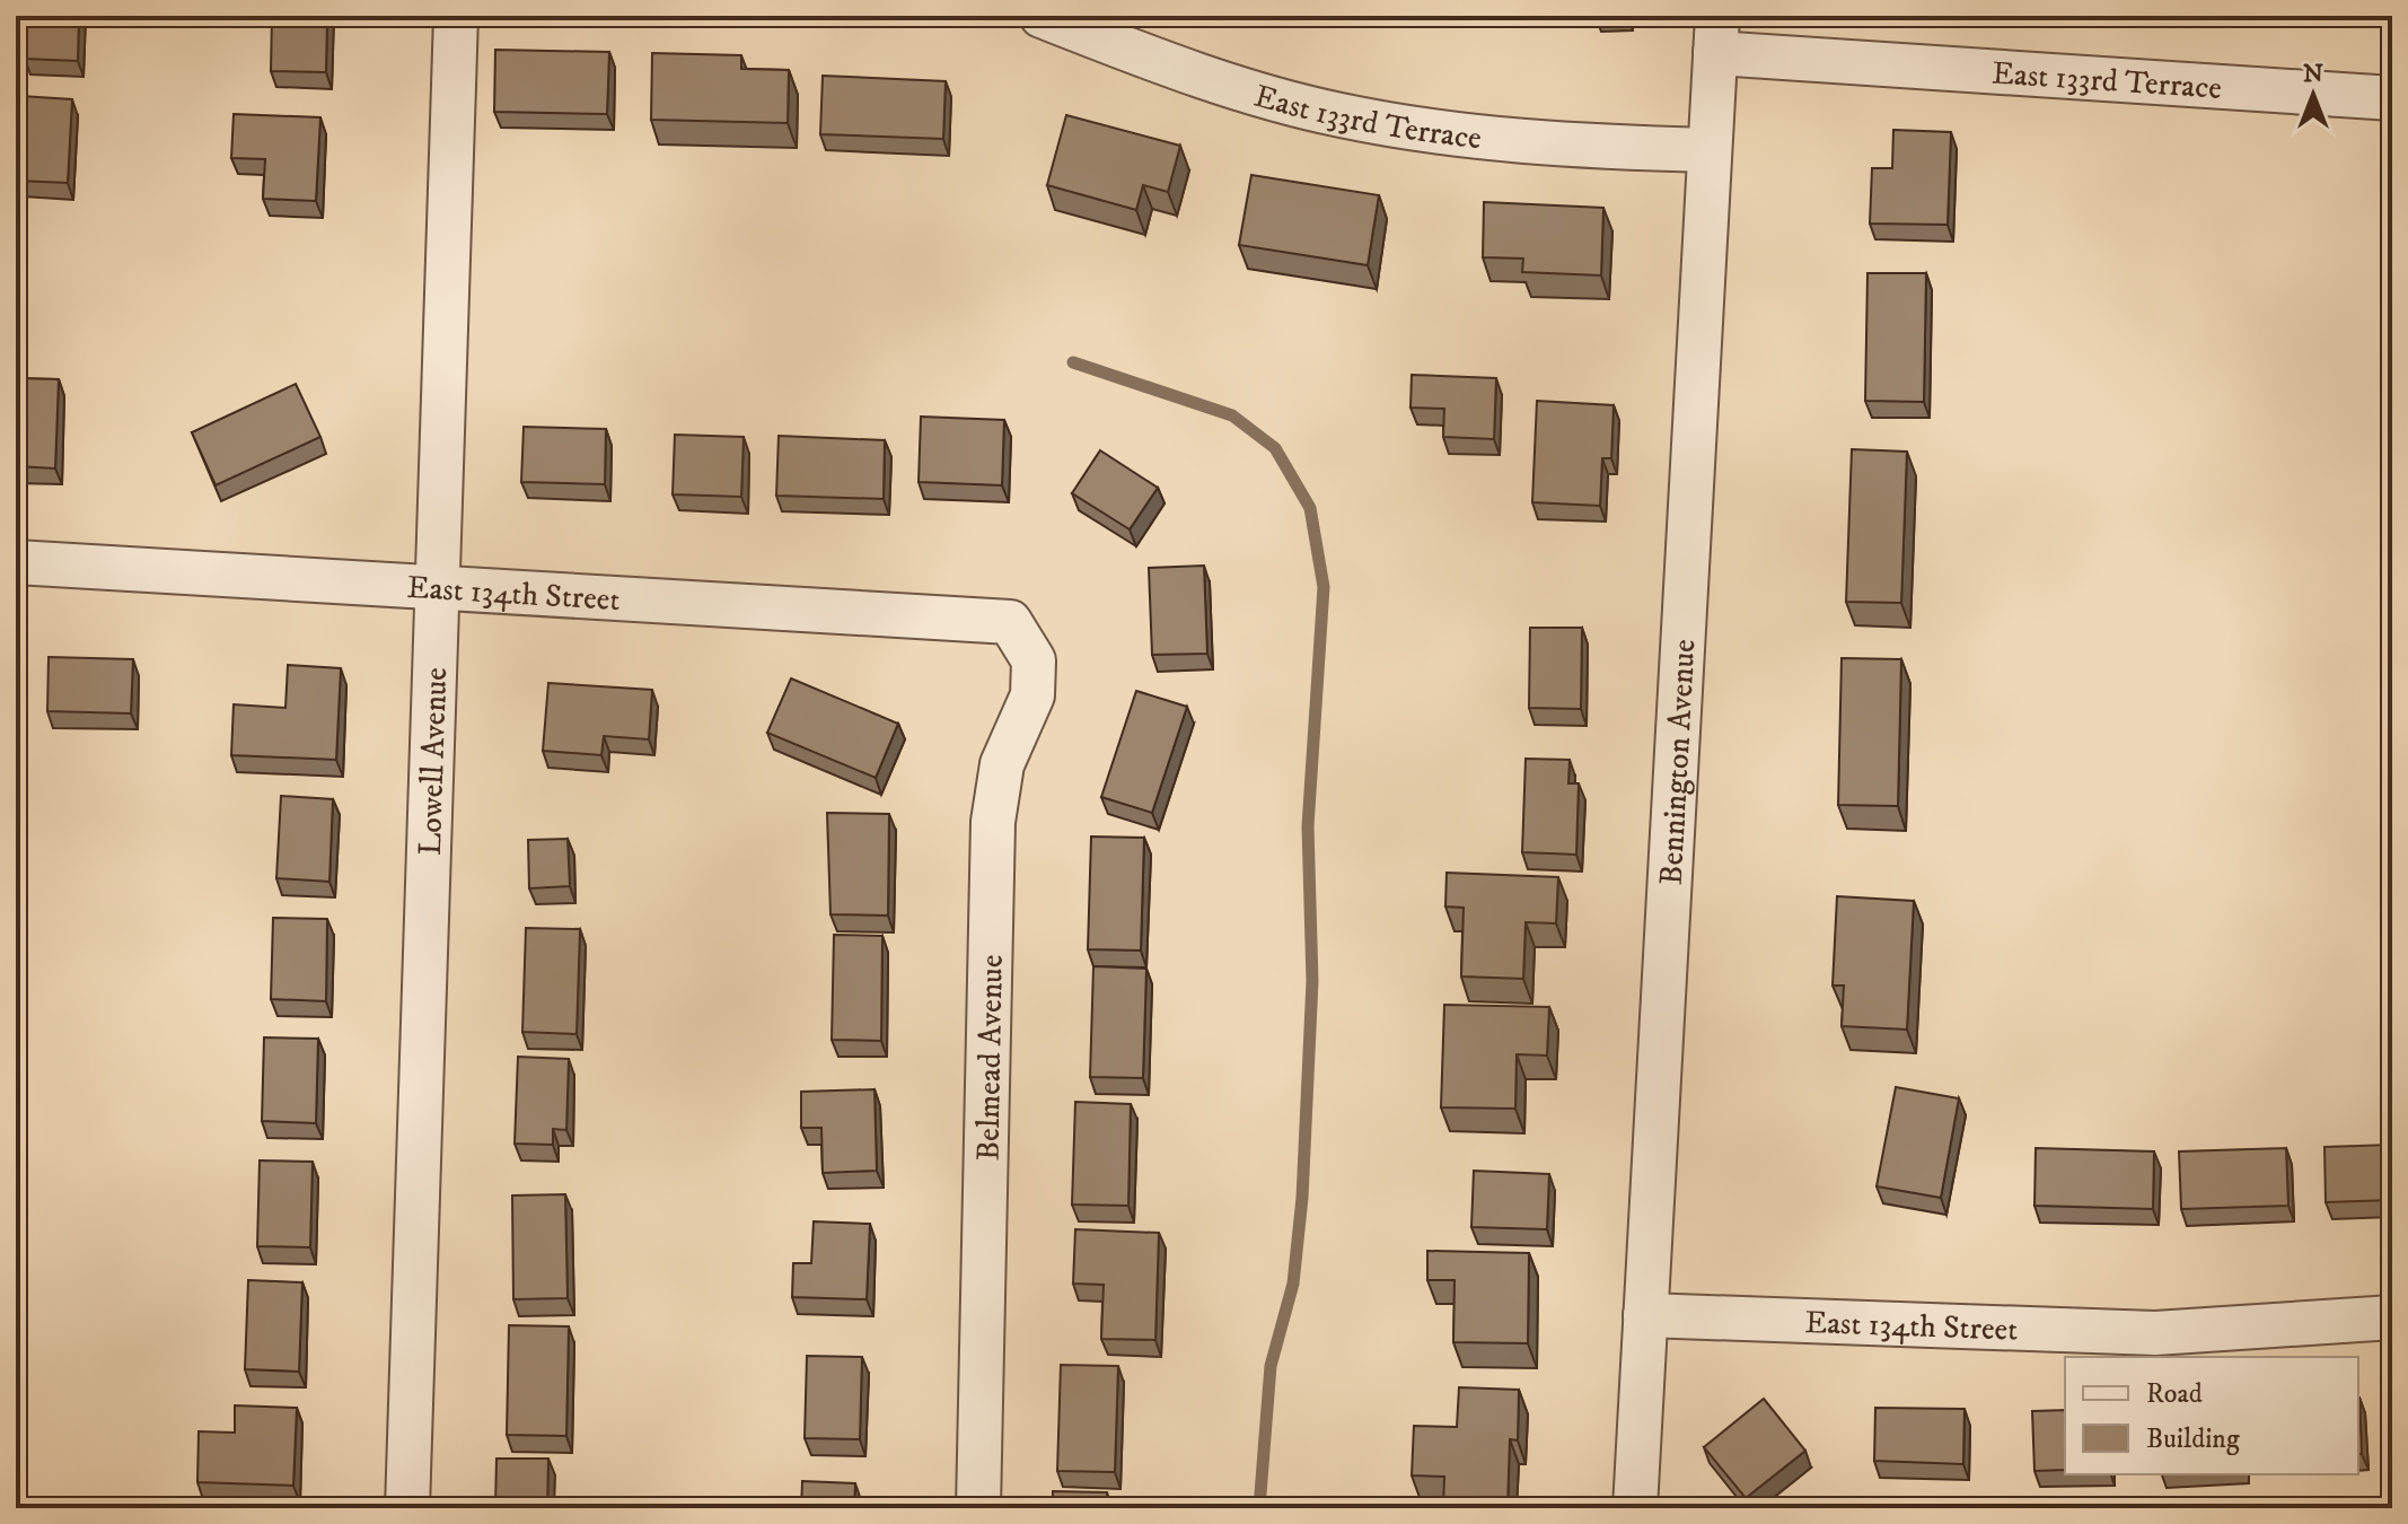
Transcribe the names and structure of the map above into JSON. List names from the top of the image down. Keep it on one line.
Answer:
{"streets":{"street":["East 133rd Terrace","East 134th Street","Lowell Avenue","Bennington Avenue","Belmead Avenue"]},"crossings":[["East 133rd Terrace","Bennington Avenue"],["East 134th Street","Lowell Avenue"],["East 134th Street","Bennington Avenue"],["East 134th Street","Belmead Avenue"]],"legend":["Road","Building"],"north":"top"}
